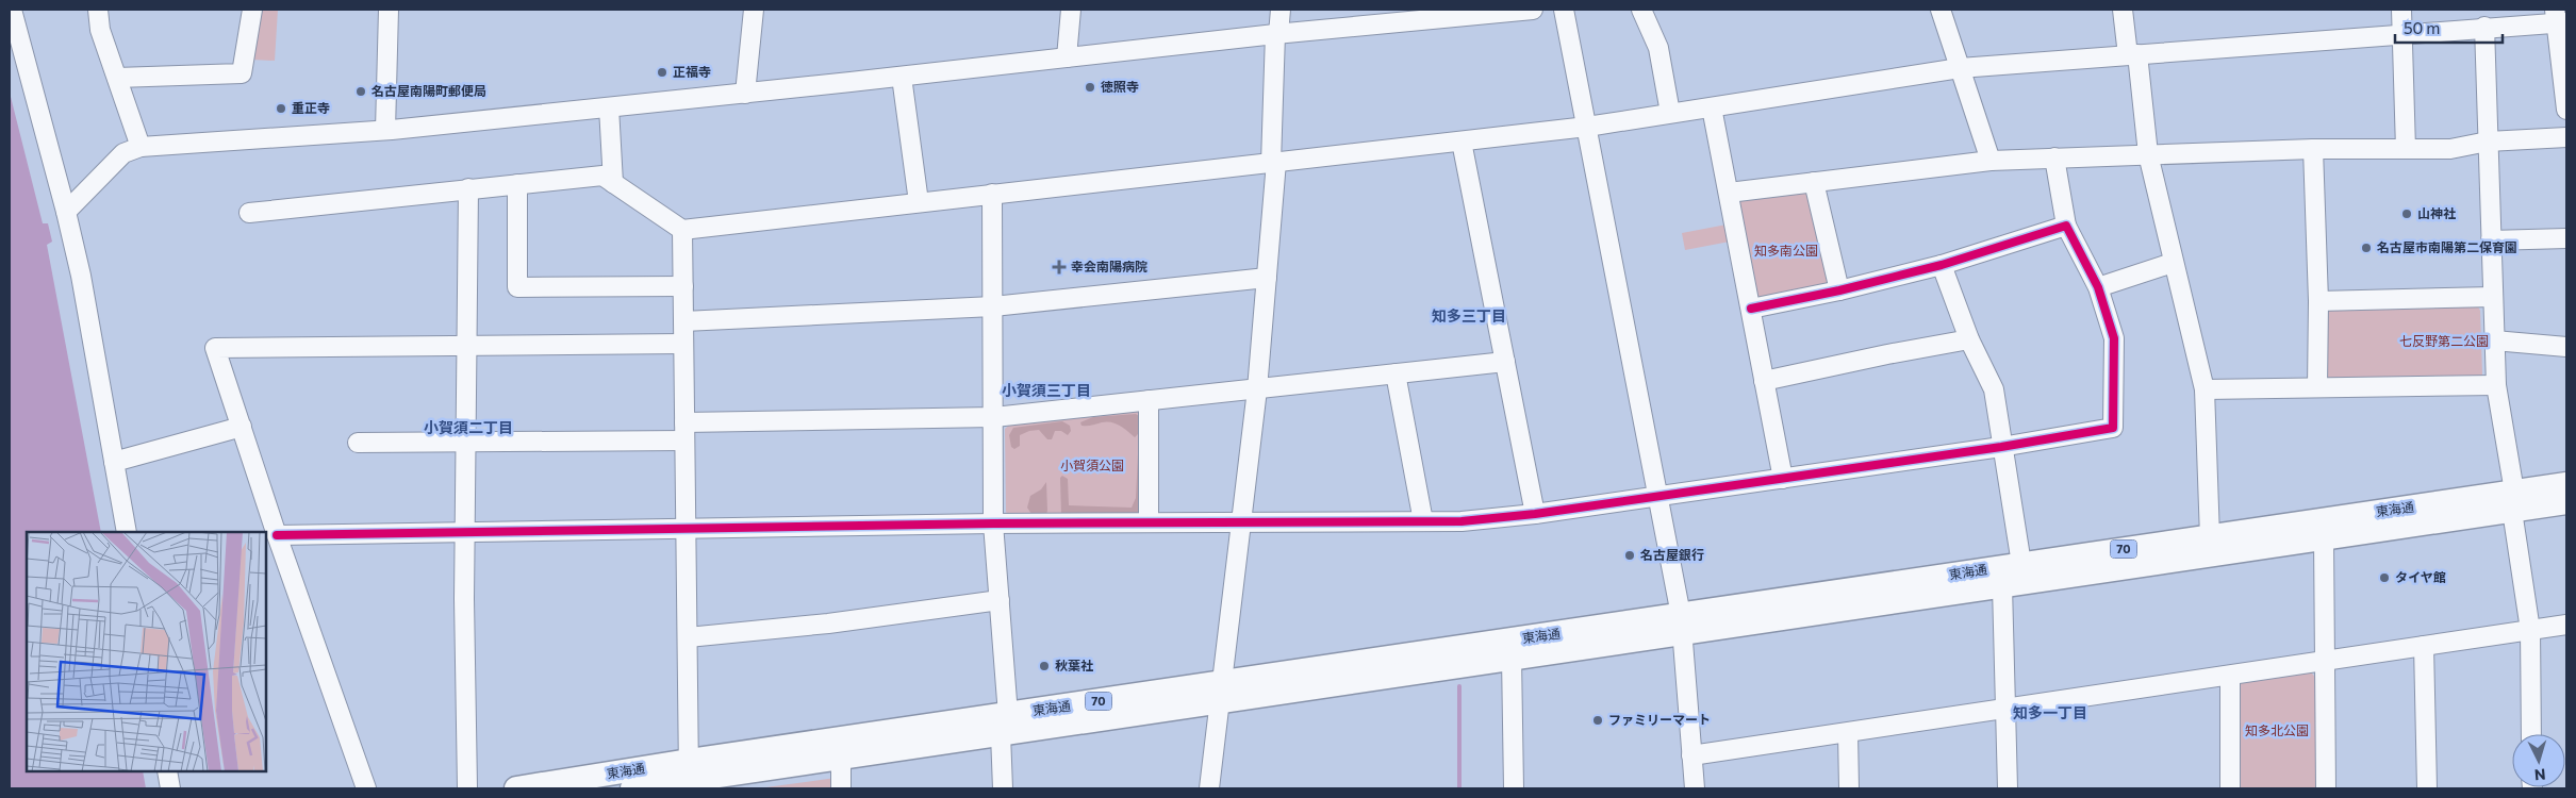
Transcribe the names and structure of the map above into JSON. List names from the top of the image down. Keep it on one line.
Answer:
{"streets":{"main road":["東海通","70"]},"districts":["知多三丁目","小賀須三丁目","小賀須二丁目","知多一丁目"],"parks":["知多南公園","七反野第二公園","小賀須公園","知多北公園"],"places":{"other":["正福寺","徳照寺","名古屋南陽町郵便局","重正寺","山神社","名古屋市南陽第二保育園","名古屋銀行","タイヤ館","秋葉社","ファミリーマート"],"health":["幸会南陽病院"]},"scale_bar":"50 m","north":"bottom"}
